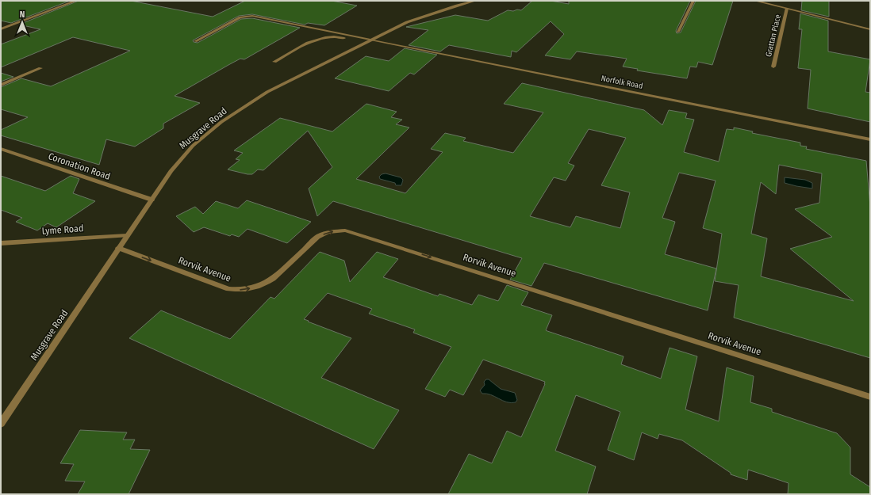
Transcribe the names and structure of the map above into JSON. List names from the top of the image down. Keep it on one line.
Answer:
{"streets":{"street":["Grattan Place","Norfolk Road","Musgrave Road","Coronation Road","Lyme Road","Rorvik Avenue"]},"crossings":[["Norfolk Road","Musgrave Road"],["Musgrave Road","Coronation Road"],["Musgrave Road","Lyme Road"],["Musgrave Road","Rorvik Avenue"]],"one_way":["Rorvik Avenue"],"north":"top"}
